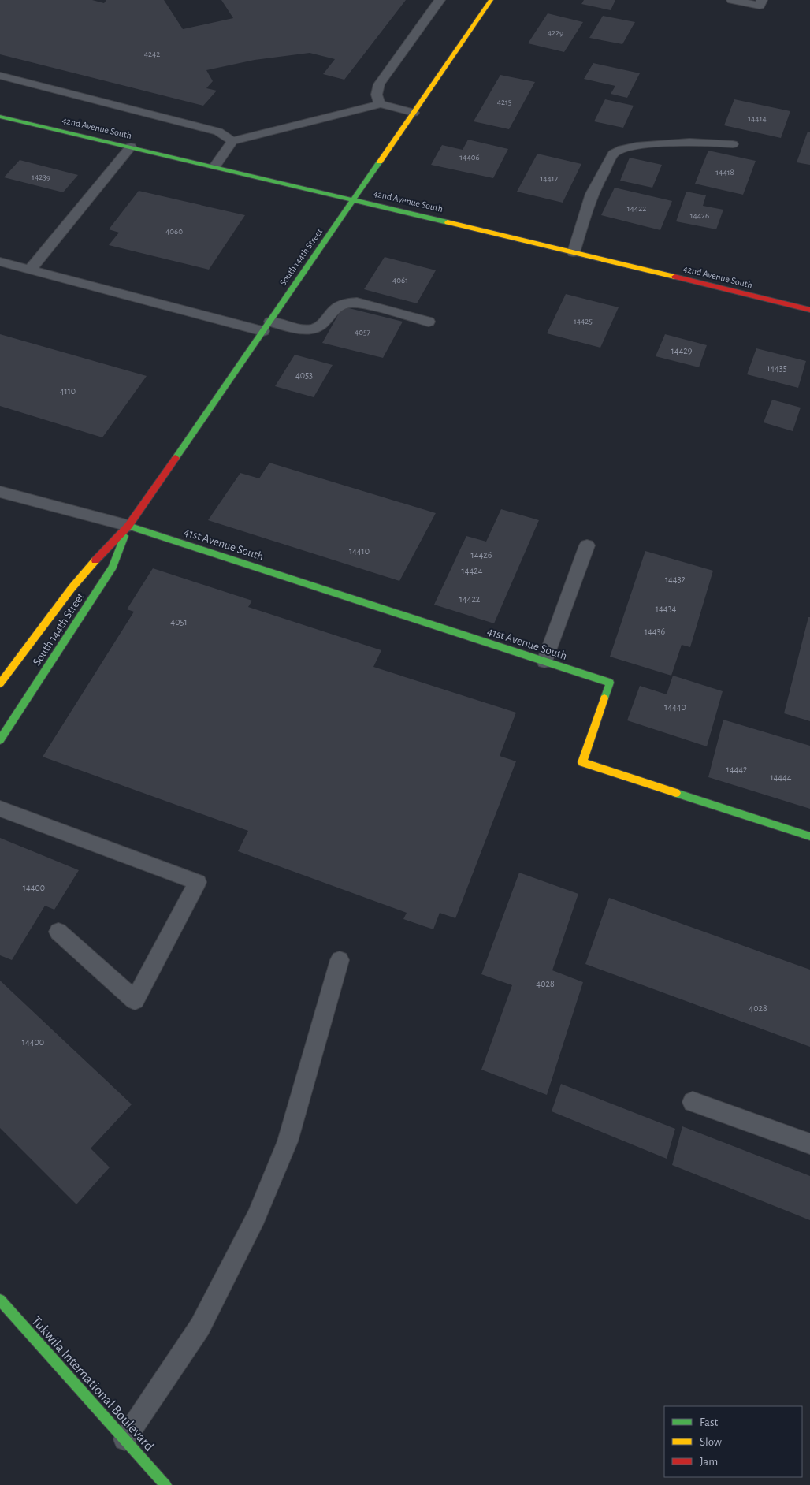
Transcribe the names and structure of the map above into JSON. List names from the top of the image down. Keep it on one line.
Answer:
{"streets":{"street":["42nd Avenue South","South 144th Street","41st Avenue South","Tukwila International Boulevard"]},"crossings":[["42nd Avenue South","South 144th Street"],["South 144th Street","41st Avenue South"]],"house_numbers":["4229","4242","4215","14414","14406","14418","14239","14412","14422","14426","4060","4061","14425","4057","14429","14435","4053","4110","14410","14426","14424","14432","14422","14434","4051","14436","14440","14442","14444","14400","4028","4028","14400"],"legend":["Fast","Slow","Jam"]}
